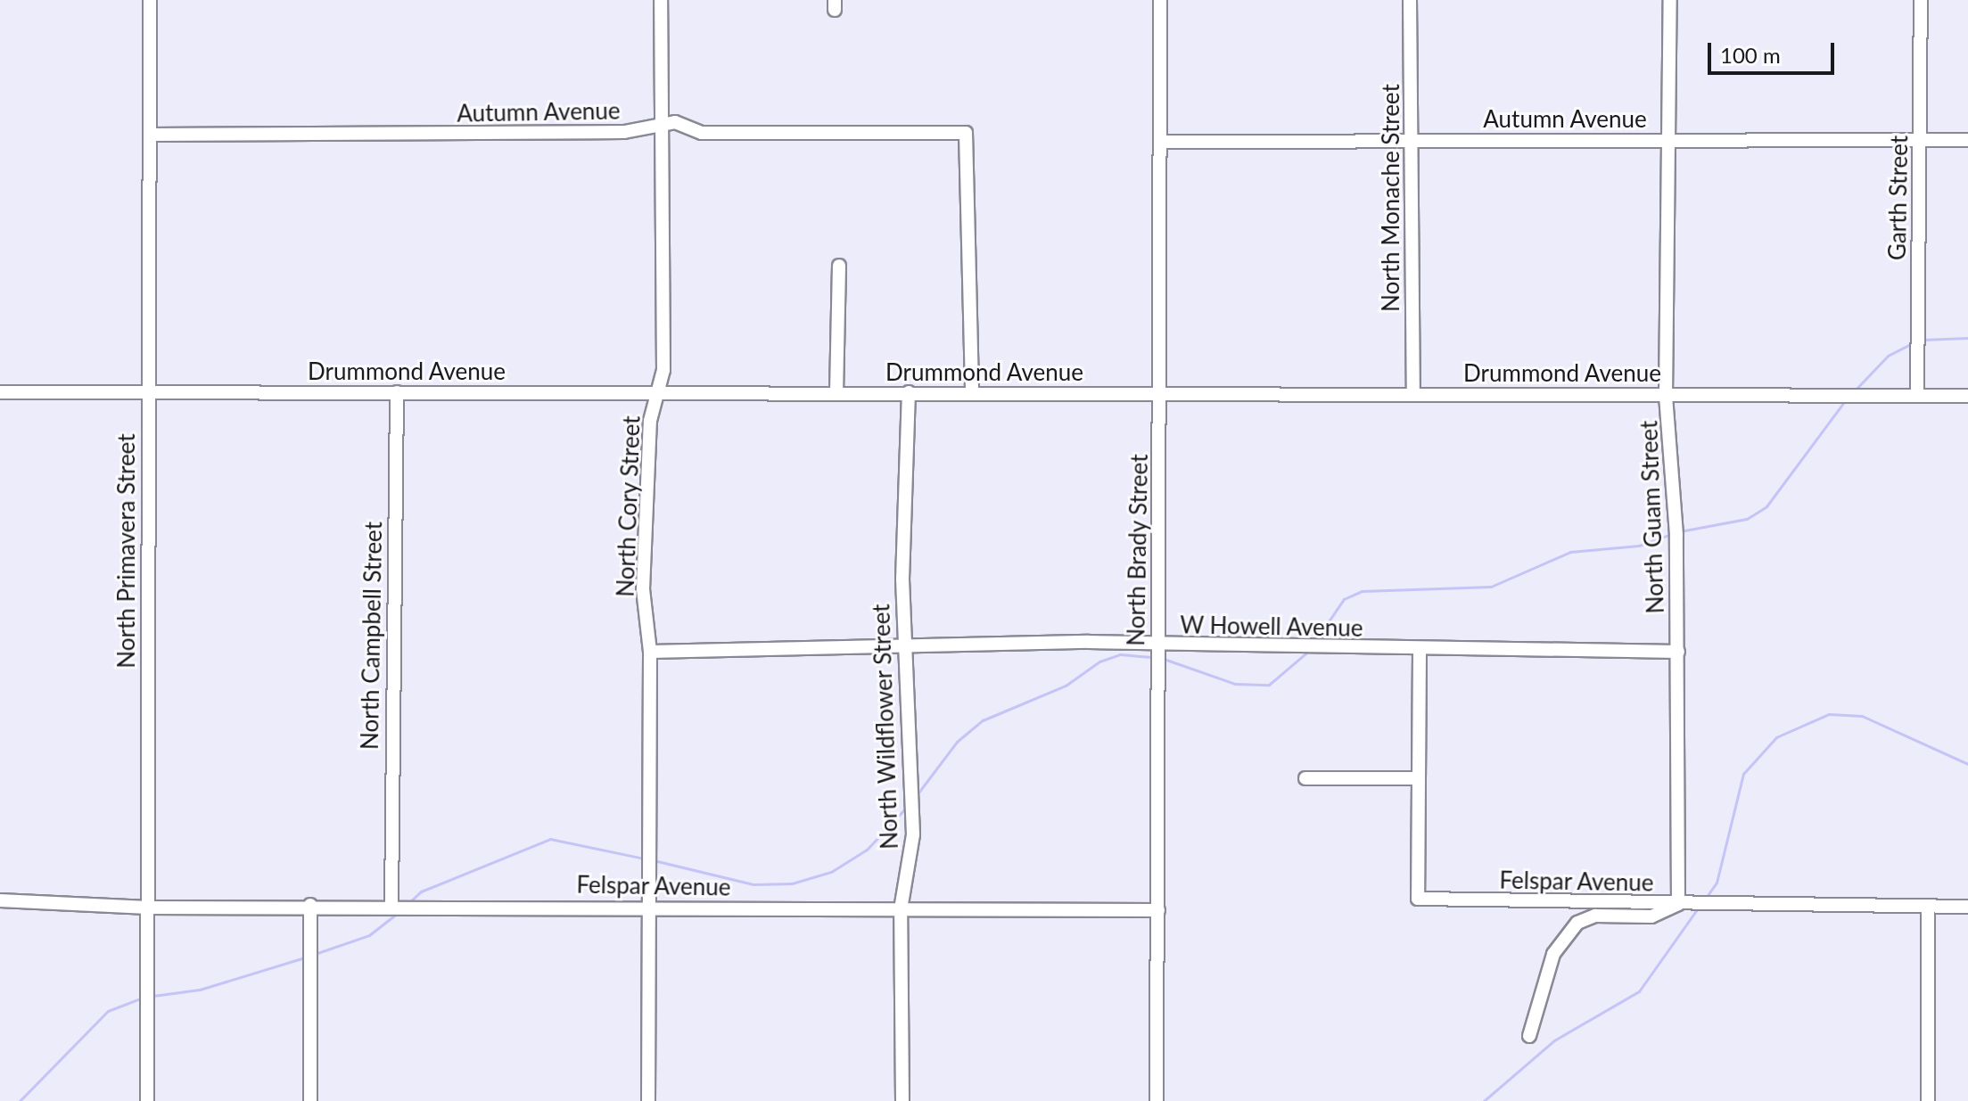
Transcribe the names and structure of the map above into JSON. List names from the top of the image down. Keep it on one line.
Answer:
{"streets":{"street":["Autumn Avenue","North Monache Street","Garth Street","Drummond Avenue","North Cory Street","North Guam Street","North Brady Street","North Primavera Street","W Howell Avenue","North Campbell Street","North Wildflower Street","Felspar Avenue"]},"crossings":[["Autumn Avenue","North Monache Street"],["Autumn Avenue","Garth Street"],["Autumn Avenue","Drummond Avenue"],["Autumn Avenue","North Cory Street"],["Autumn Avenue","North Guam Street"],["Autumn Avenue","North Brady Street"],["Autumn Avenue","North Primavera Street"],["North Monache Street","Drummond Avenue"],["Garth Street","Drummond Avenue"],["Drummond Avenue","North Cory Street"],["Drummond Avenue","North Guam Street"],["Drummond Avenue","North Brady Street"],["Drummond Avenue","North Primavera Street"],["Drummond Avenue","North Campbell Street"],["Drummond Avenue","North Wildflower Street"],["North Cory Street","W Howell Avenue"],["North Cory Street","Felspar Avenue"],["North Guam Street","W Howell Avenue"],["North Guam Street","Felspar Avenue"],["North Brady Street","W Howell Avenue"],["North Brady Street","Felspar Avenue"],["North Primavera Street","Felspar Avenue"],["W Howell Avenue","North Wildflower Street"],["North Campbell Street","Felspar Avenue"],["North Wildflower Street","Felspar Avenue"]],"scale_bar":"100 m"}
